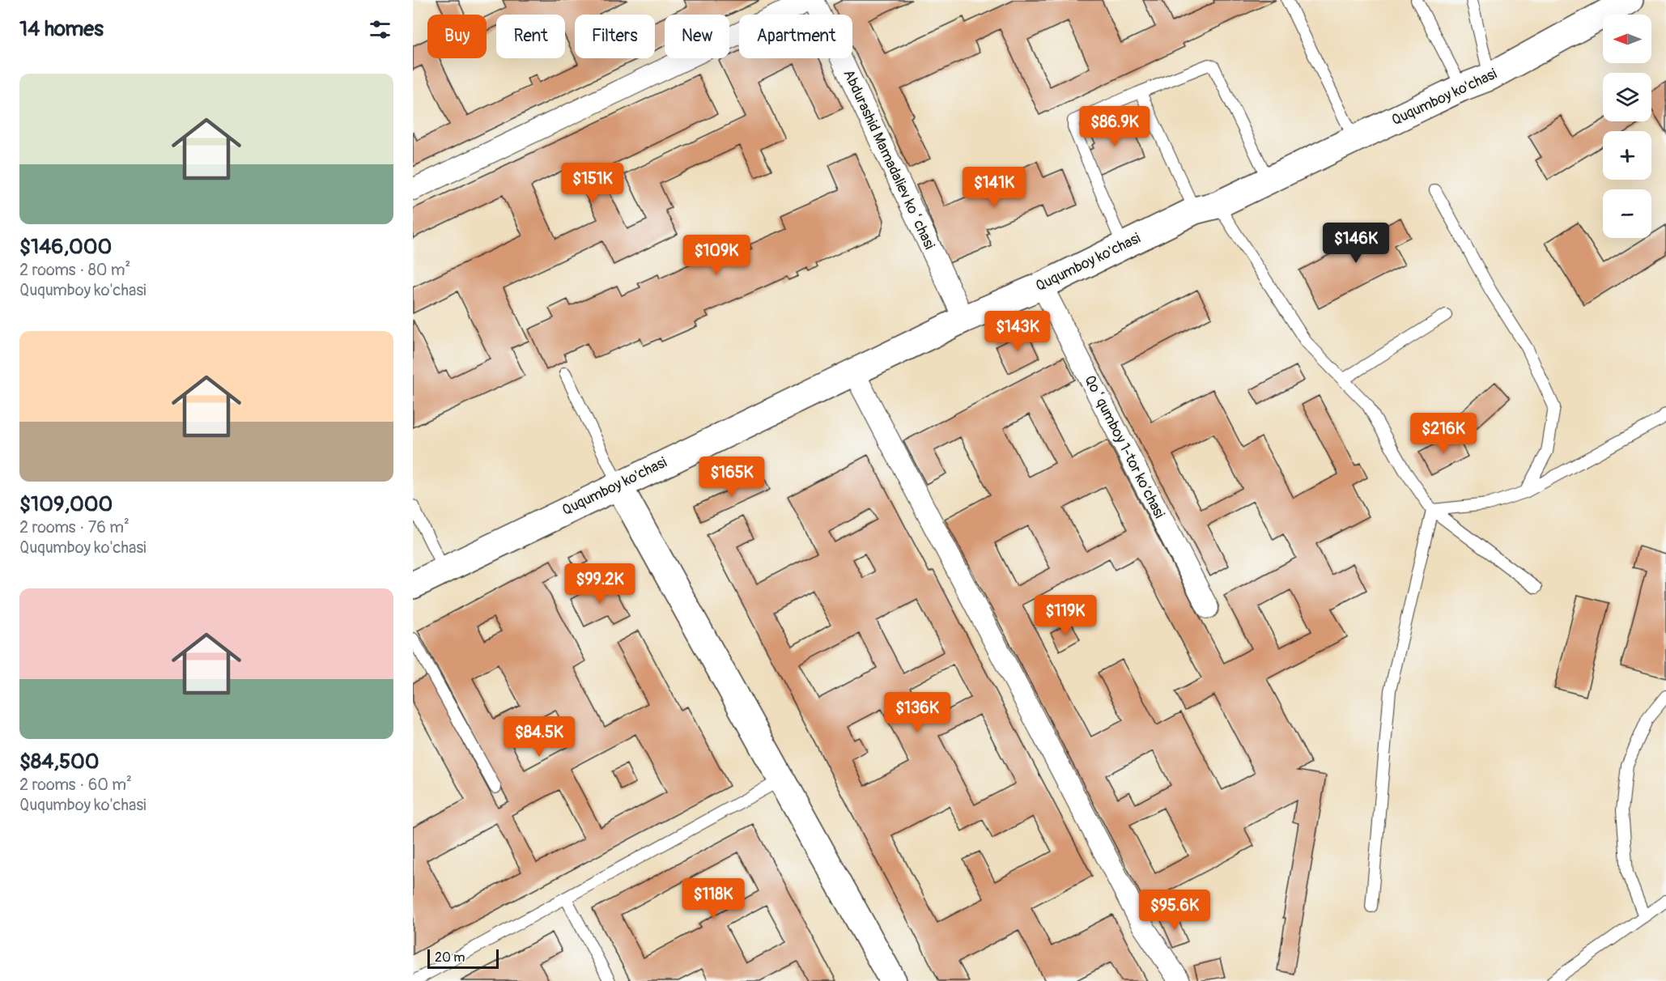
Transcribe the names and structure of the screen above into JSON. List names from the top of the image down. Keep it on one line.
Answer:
{"streets":{"main road":["Ququmboy ko'chasi"],"street":["Abdurashid Mamadaliev koʻchasi","Qoʻqumboy 1-tor koʼchasi"]},"crossings":[["Ququmboy ko'chasi","Abdurashid Mamadaliev koʻchasi"],["Ququmboy ko'chasi","Qoʻqumboy 1-tor koʼchasi"]],"scale_bar":"20 m","north":"left","page":{"heading":"14 homes","map_buttons":["+","−"],"chip":["Buy","Rent","Filters","New","Apartment"],"list":[{"name":"$146,000","note":"2 rooms · 80 m² · Ququmboy ko'chasi"},{"name":"$109,000","note":"2 rooms · 76 m² · Ququmboy ko'chasi"},{"name":"$84,500","note":"2 rooms · 60 m² · Ququmboy ko'chasi"}],"price":["$86.9K","$151K","$141K","$146K","$109K","$143K","$216K","$165K","$99.2K","$119K","$136K","$84.5K","$118K","$95.6K"],"scale":"20 m"}}
